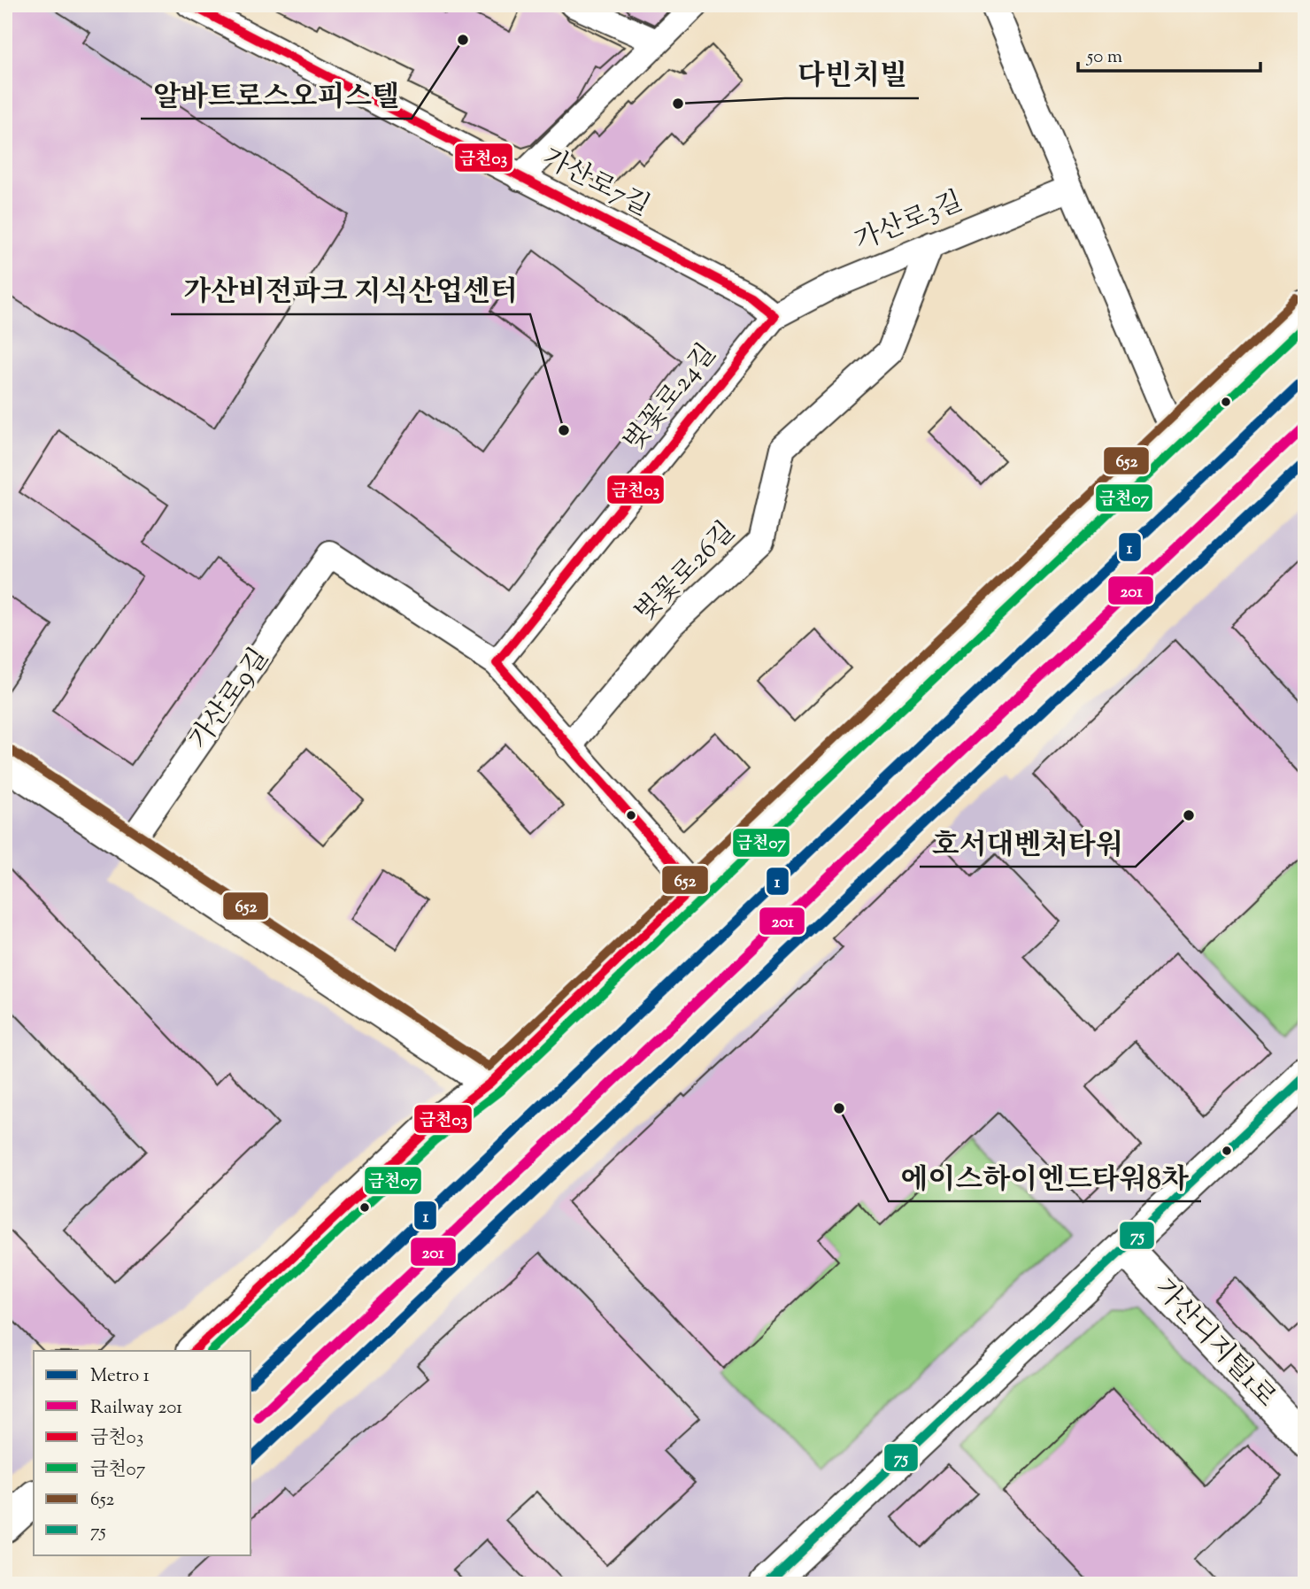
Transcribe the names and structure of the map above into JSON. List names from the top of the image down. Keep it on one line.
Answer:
{"streets":{"street":["가산로7길","가산로3길","벚꽃로24길","벚꽃로26길","가산로9길","가산디지털1로"]},"crossings":[["가산로7길","가산로3길"],["가산로7길","벚꽃로24길"],["가산로3길","벚꽃로24길"],["가산로3길","벚꽃로26길"],["벚꽃로24길","가산로9길"]],"places":["알바트로스오피스텔","다빈치빌","가산비전파크 지식산업센터","호서대벤처타워","에이스하이엔드타워8차"],"lines":["transit line 금천03","transit line 652","transit line 금천07","metro line 1","rail line 201","transit line 75"],"legend":["Metro 1","Railway 201","금천03","금천07","652","75"],"scale_bar":"50 m"}
